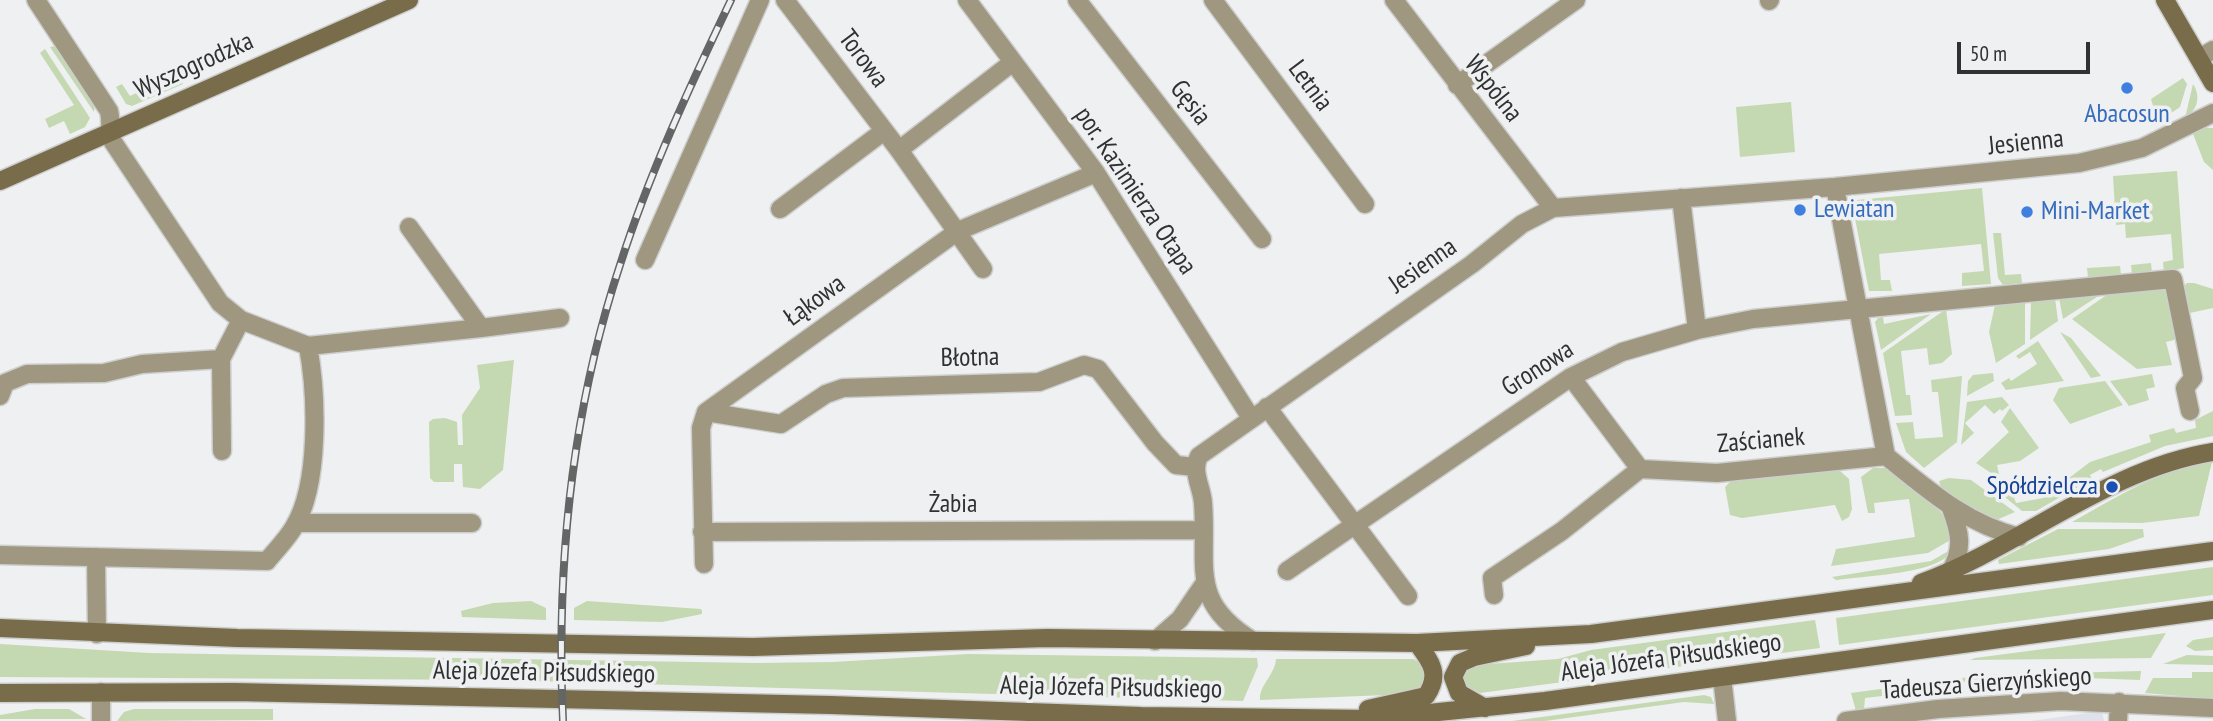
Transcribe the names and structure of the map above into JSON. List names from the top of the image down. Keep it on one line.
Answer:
{"streets":{"main road":["Wyszogrodzka","Aleja Józefa Piłsudskiego"],"street":["Torowa","Letnia","Wspólna","Gęsia","Jesienna","por. Kazimierza Otapa","Łąkowa","Błotna","Gronowa","Zaścianek","Żabia","Tadeusza Gierzyńskiego"]},"crossings":[["Torowa","Łąkowa"],["Wspólna","Jesienna"],["Jesienna","por. Kazimierza Otapa"],["Jesienna","Błotna"],["por. Kazimierza Otapa","Łąkowa"],["Łąkowa","Błotna"]],"places":["Abacosun","Lewiatan","Mini-Market","Spółdzielcza"],"scale_bar":"50 m"}
